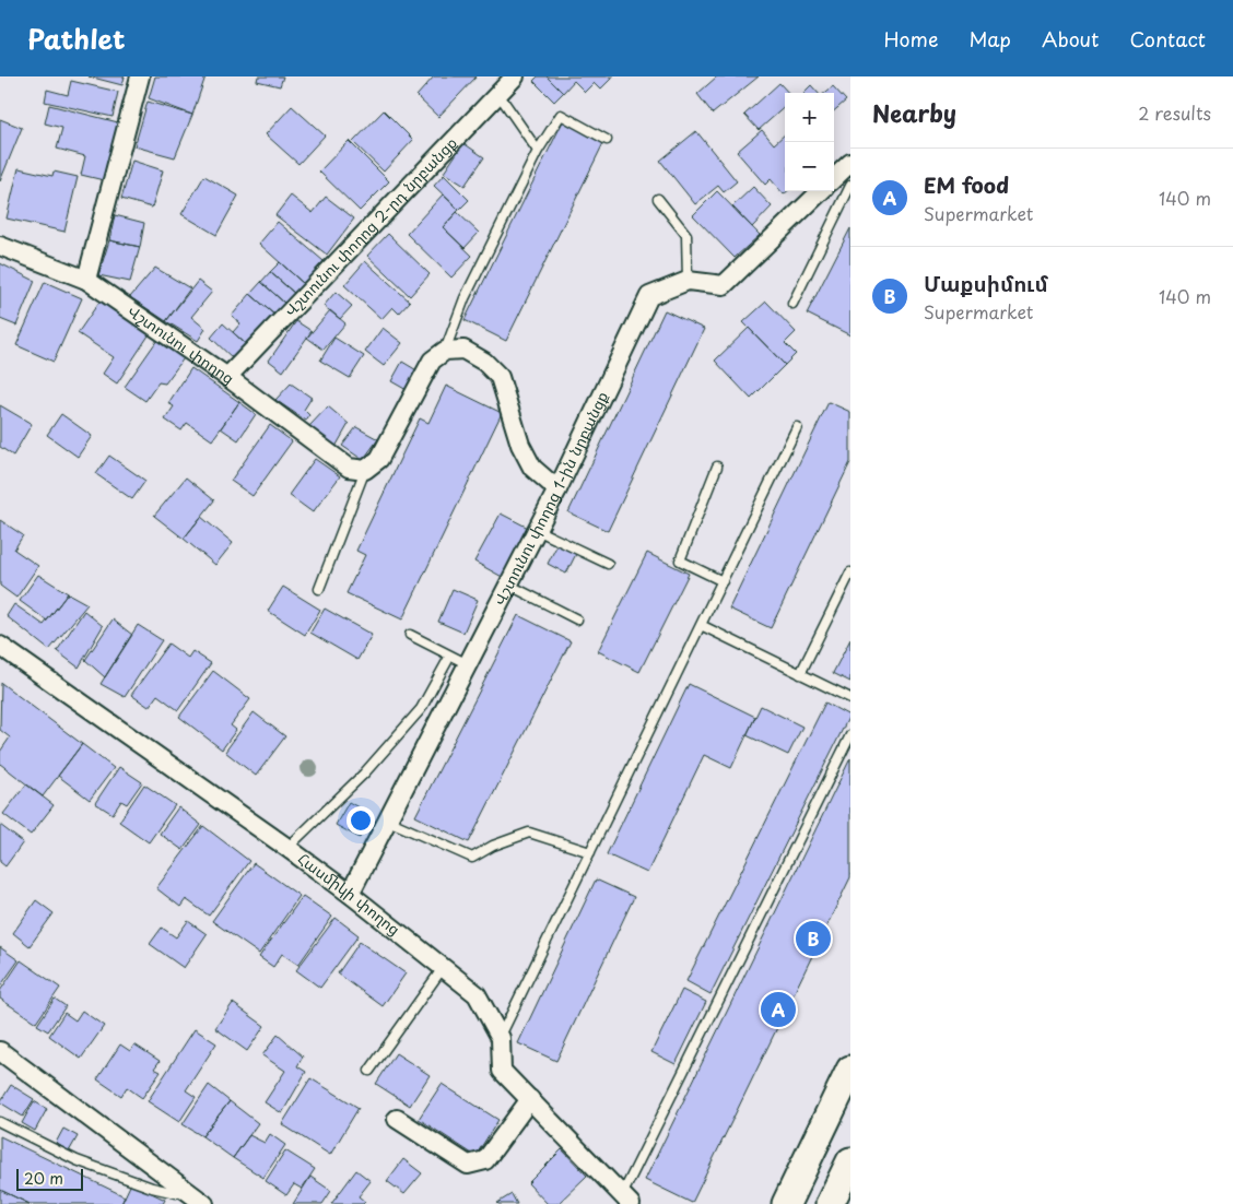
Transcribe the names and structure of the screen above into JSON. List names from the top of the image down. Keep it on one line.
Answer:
{"streets":{"street":["Վշտունու փողոց 2-րդ նրբանցք","Վշտունու փողոց","Վշտունու փողոց 1-ին նրբանցք","Հասմիկի փողոց"]},"crossings":[["Վշտունու փողոց 2-րդ նրբանցք","Վշտունու փողոց"],["Վշտունու փողոց 1-ին նրբանցք","Հասմիկի փողոց"]],"scale_bar":"20 m","page":{"header":"Pathlet","nav":["Home","Map","About","Contact"],"heading":["Nearby","2 results"],"map_buttons":["+","−"],"list":[{"mark":"A","name":"EM food","note":"Supermarket","value":"140 m"},{"mark":"B","name":"Մաքսիմում","note":"Supermarket","value":"140 m"}],"pins":["B","A"],"scale":"20 m"}}
